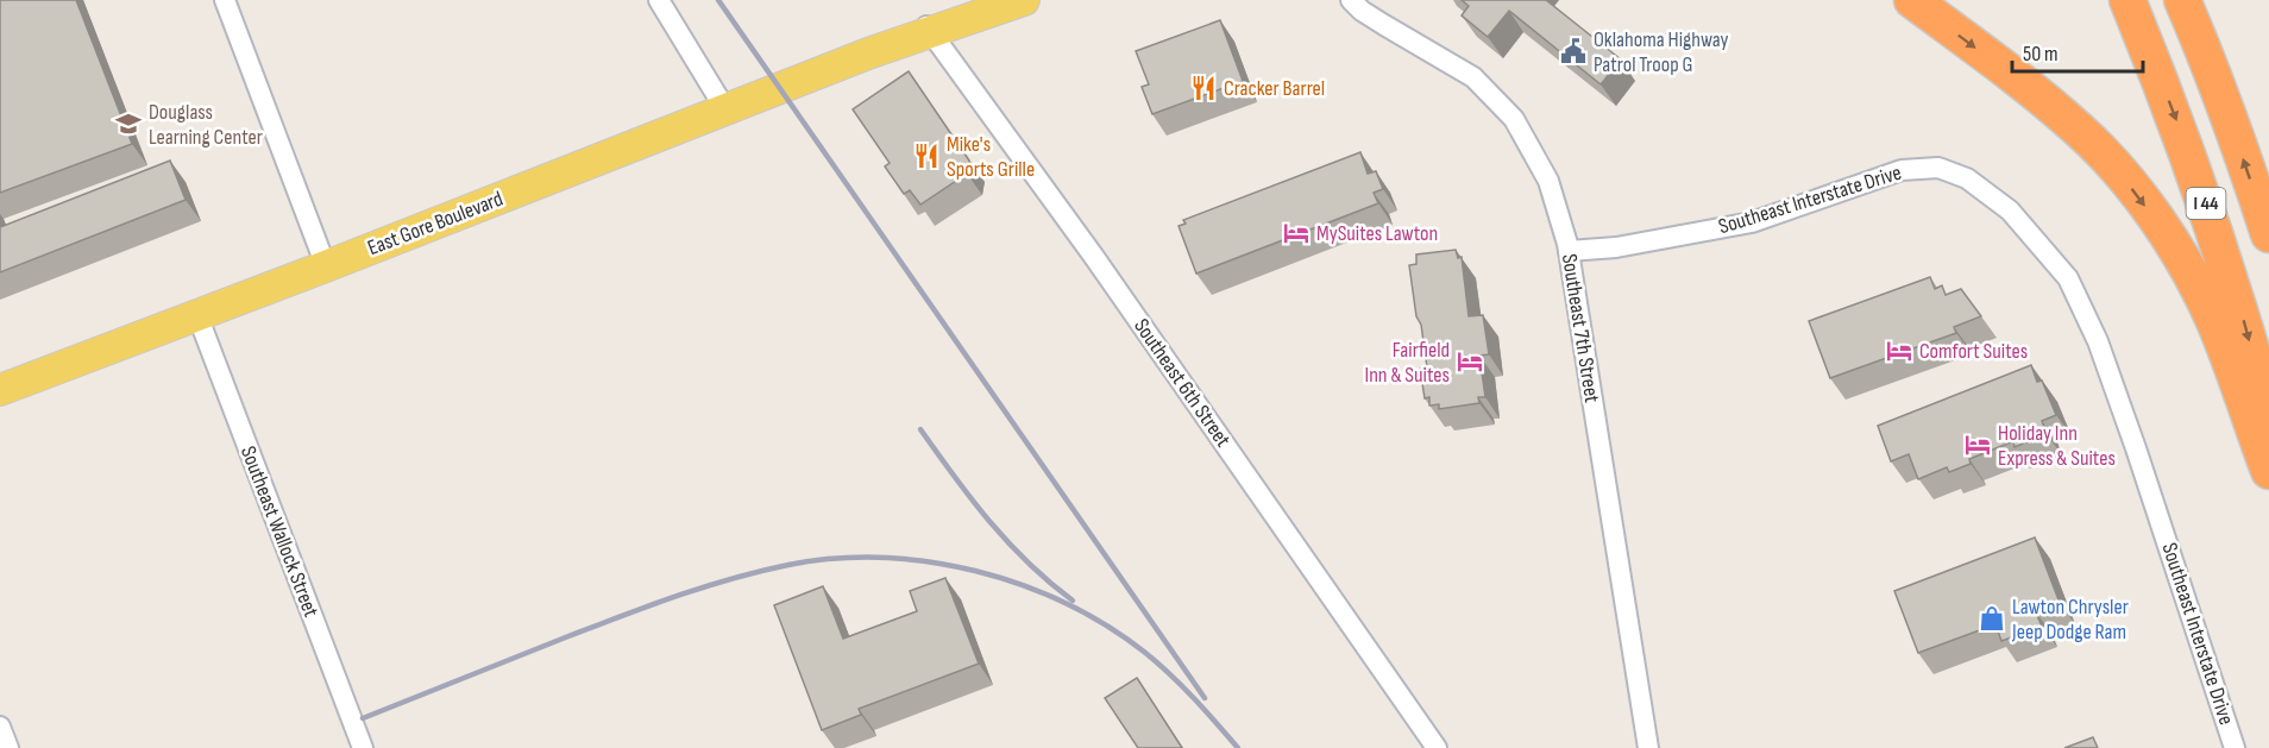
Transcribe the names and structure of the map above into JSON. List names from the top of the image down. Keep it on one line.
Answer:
{"streets":{"highway":["I 44"],"main road":["East Gore Boulevard"],"street":["Southeast Interstate Drive","Southeast 7th Street","Southeast 6th Street","Southeast Wallock Street"]},"crossings":[["Southeast Interstate Drive","Southeast 7th Street"],["East Gore Boulevard","Southeast 6th Street"],["East Gore Boulevard","Southeast Wallock Street"]],"places":{"public building":["Oklahoma Highway Patrol Troop G"],"restaurant":["Cracker Barrel","Mike's Sports Grille"],"school or university":["Douglass Learning Center"],"hotel":["MySuites Lawton","Comfort Suites","Fairfield Inn & Suites","Holiday Inn Express & Suites"],"shop":["Lawton Chrysler Jeep Dodge Ram"]},"scale_bar":"50 m"}
